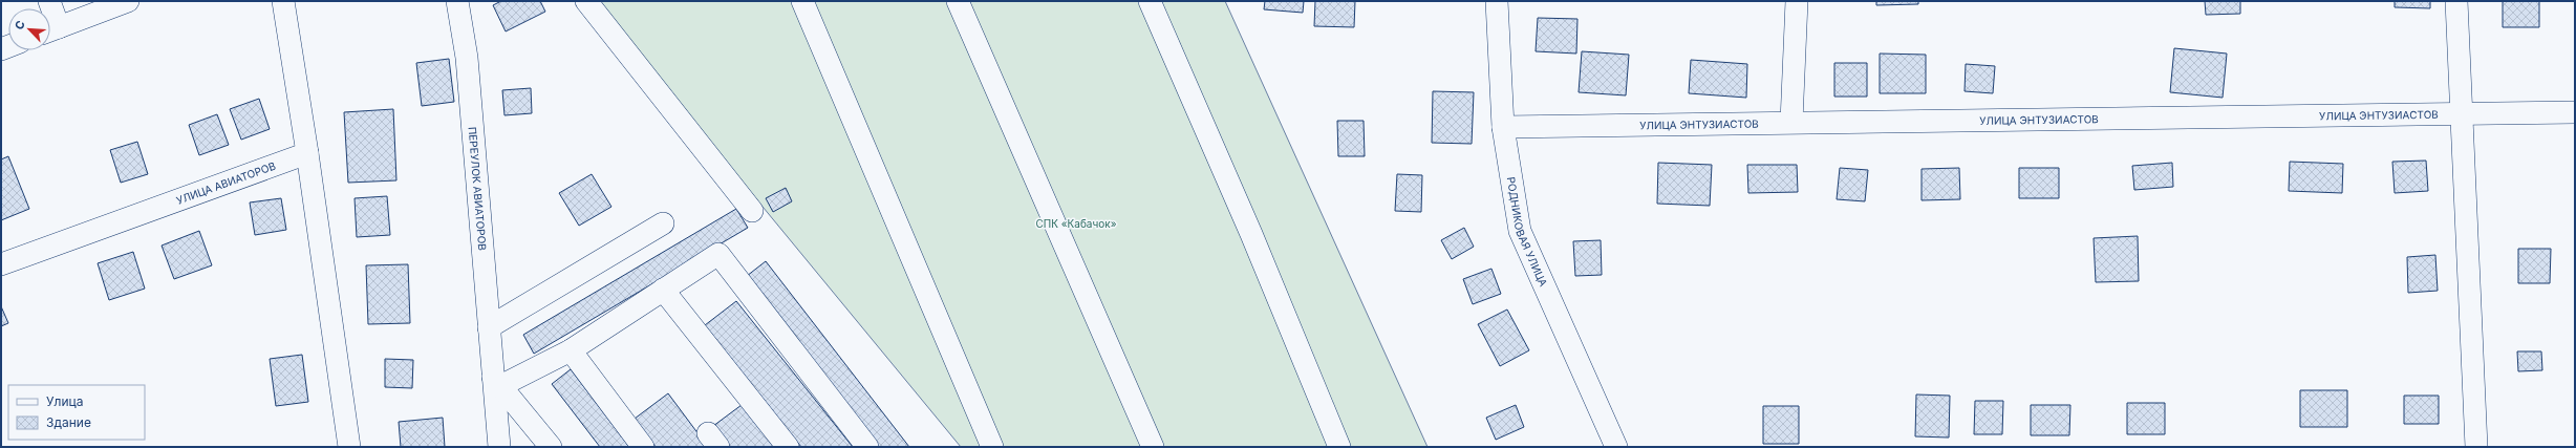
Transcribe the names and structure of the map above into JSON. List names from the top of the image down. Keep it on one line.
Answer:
{"streets":{"street":["УЛИЦА ЭНТУЗИАСТОВ","УЛИЦА АВИАТОРОВ","ПЕРЕУЛОК АВИАТОРОВ","РОДНИКОВАЯ УЛИЦА"]},"crossings":[["УЛИЦА ЭНТУЗИАСТОВ","РОДНИКОВАЯ УЛИЦА"]],"parks":["СПК «Кабачок»"],"legend":["Улица","Здание"],"north":"top left"}
